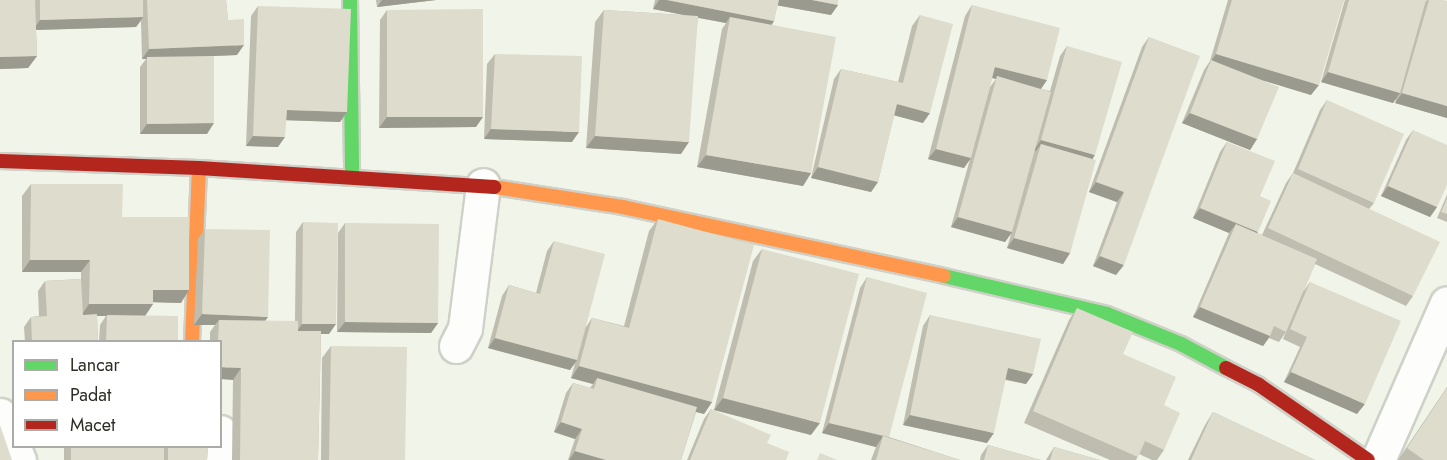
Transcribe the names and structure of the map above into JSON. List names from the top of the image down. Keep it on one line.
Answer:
{"legend":["Lancar","Padat","Macet"]}
